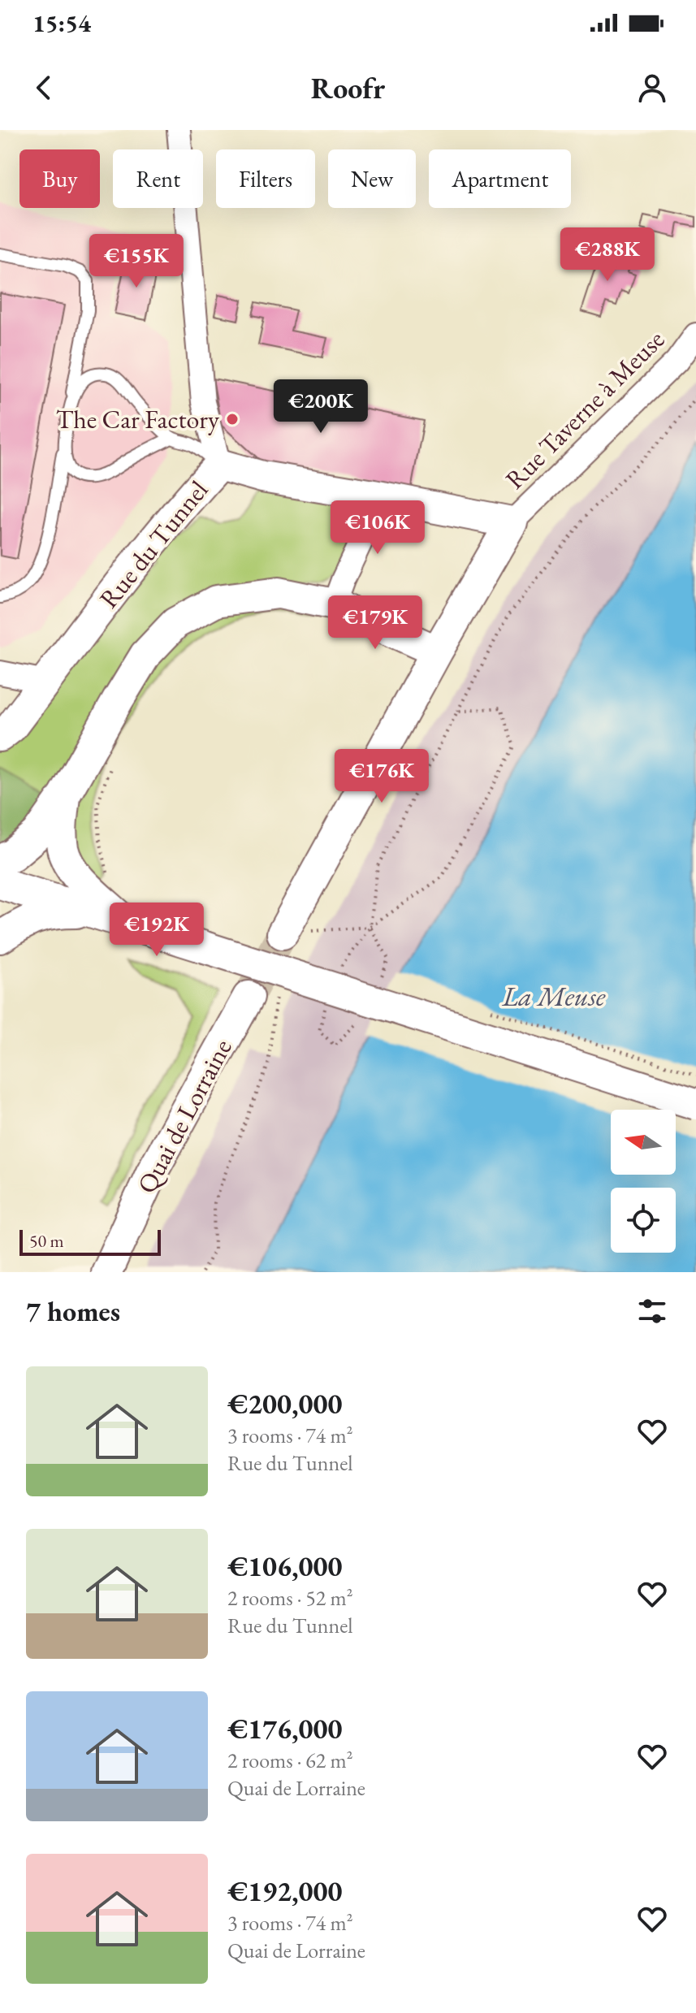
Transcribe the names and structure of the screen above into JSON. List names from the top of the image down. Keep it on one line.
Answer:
{"streets":{"main road":["Rue du Tunnel","Quai de Lorraine"],"street":["Rue Taverne à Meuse"]},"crossings":[["Rue Taverne à Meuse","Rue du Tunnel"]],"water":["La Meuse"],"places":["The Car Factory"],"scale_bar":"50 m","north":"left","page":{"status":"15:54","header":"Roofr","chip":["Buy","Rent","Filters","New","Apartment"],"price":["€288K","€155K","€200K","€106K","€179K","€176K","€192K"],"scale":"50 m","heading":"7 homes","list":[{"name":"€200,000","note":"3 rooms · 74 m² · Rue du Tunnel"},{"name":"€106,000","note":"2 rooms · 52 m² · Rue du Tunnel"},{"name":"€176,000","note":"2 rooms · 62 m² · Quai de Lorraine"},{"name":"€192,000","note":"3 rooms · 74 m² · Quai de Lorraine"}]}}
